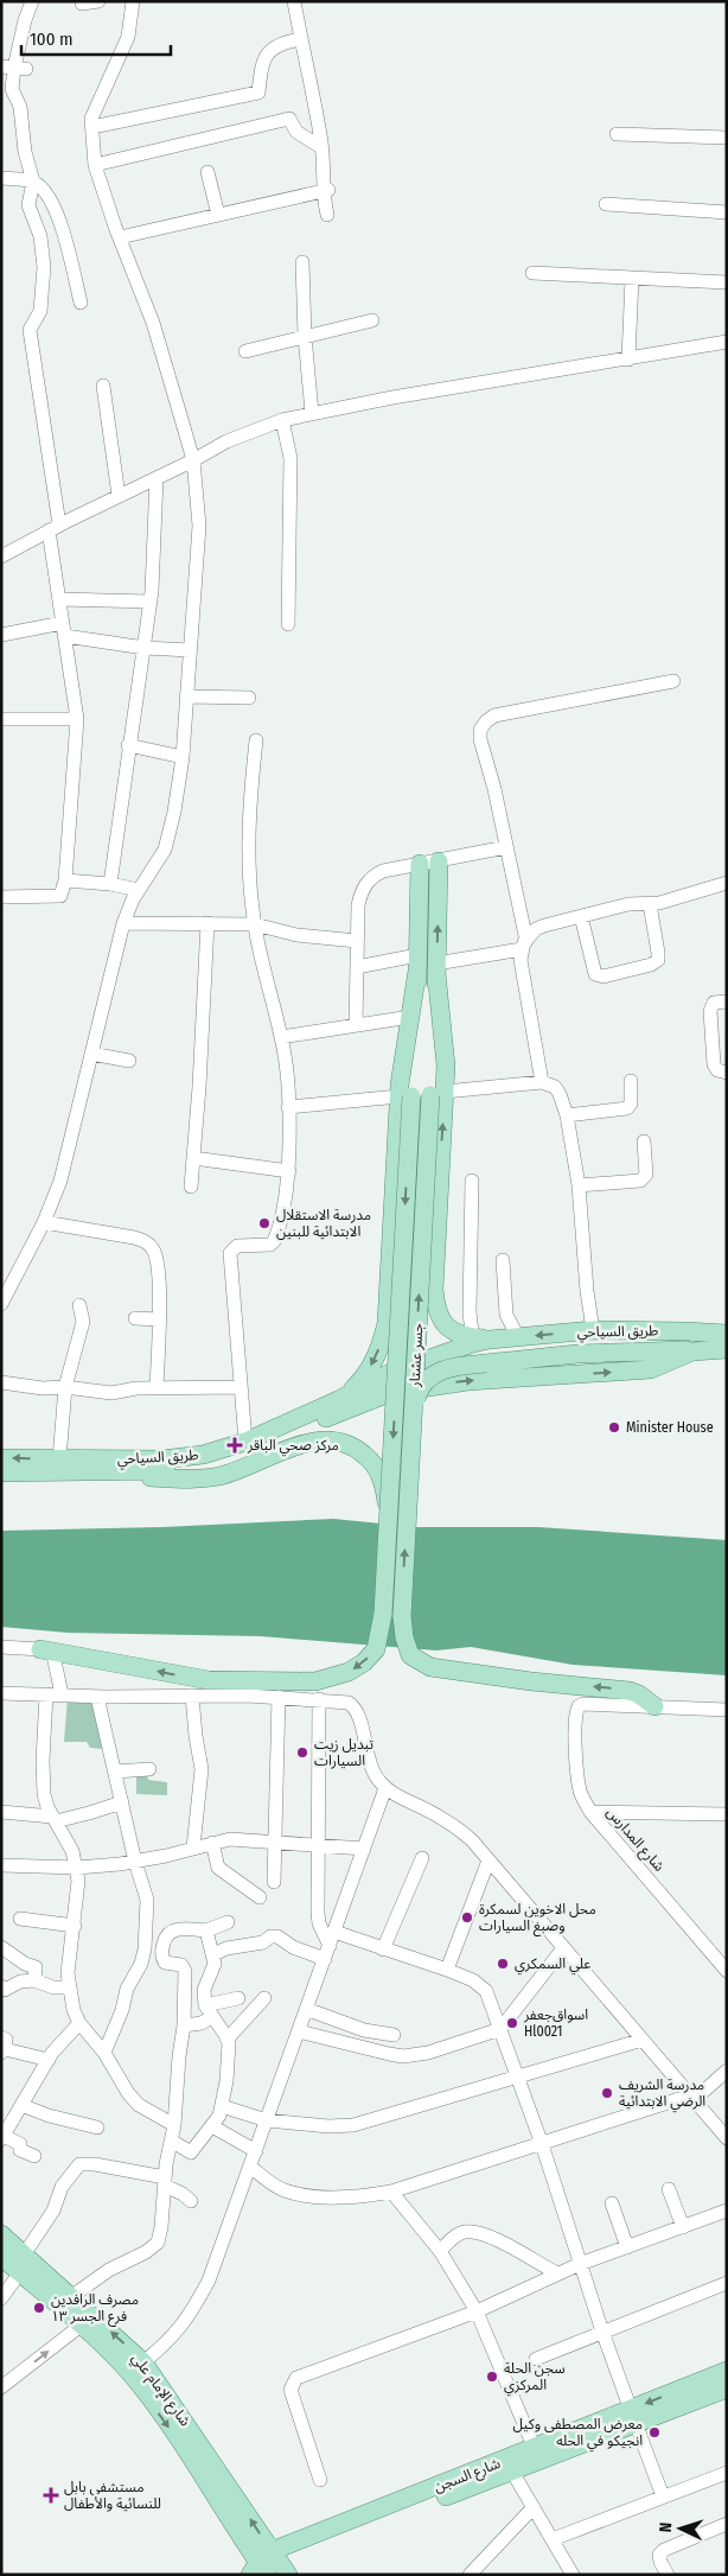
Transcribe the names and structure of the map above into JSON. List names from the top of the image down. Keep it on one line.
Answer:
{"streets":{"main road":["طريق السياحي","جسر عشتار","شارع الإمام علي","شارع السجن"],"street":["شارع المدارس"]},"crossings":[["جسر عشتار","شارع المدارس"],["شارع الإمام علي","شارع السجن"]],"places":{"other":["مدرسة الاستقلال الابتدائية للبنين","Minister House","تبديل زيت السيارات","محل الاخوين لسمكرة وصبغ السيارات","علي السمكري","اسواق‌جعفر Hl0021","مدرسة الشريف الرضي الابتدائية","مصرف الرافدين فرع الجسر ١٣","سجن الحلة المركزي","معرض المصطفى وكيل انجيكو في الحله"],"health":["مركز صحي الباقر","مستشفى بابل للنسائية والأطفال"]},"scale_bar":"100 m","north":"left"}
